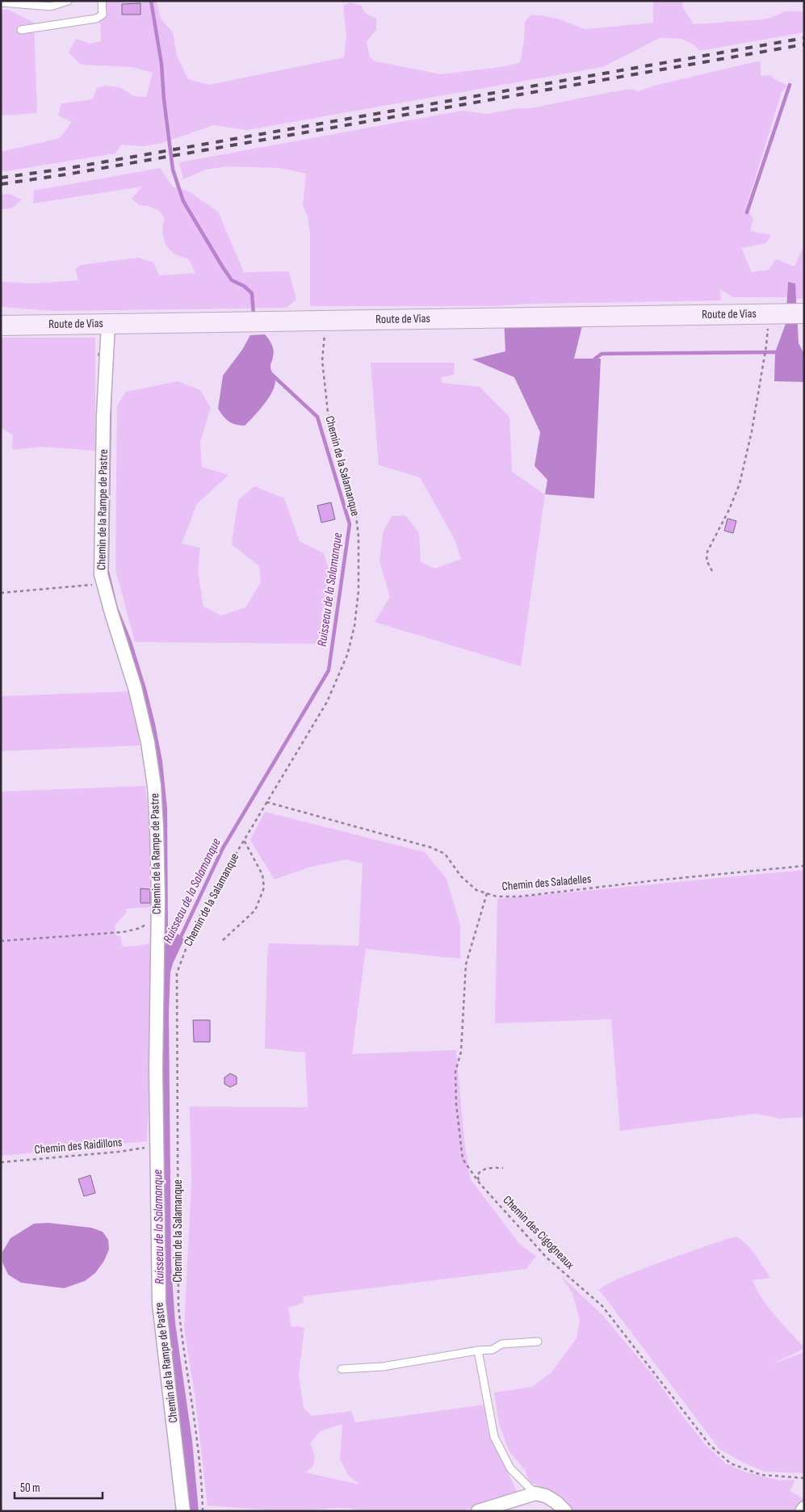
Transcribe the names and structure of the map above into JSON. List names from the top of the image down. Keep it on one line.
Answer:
{"streets":{"main road":["Route de Vias"],"street":["Chemin de la Rampe de Pastre"],"path":["Chemin de la Salamanque","Chemin des Saladelles","Chemin des Raidillons","Chemin des Cigogneaux"]},"crossings":[["Route de Vias","Chemin de la Salamanque"],["Route de Vias","Chemin de la Rampe de Pastre"],["Chemin de la Salamanque","Chemin des Saladelles"],["Chemin de la Rampe de Pastre","Chemin des Raidillons"],["Chemin des Saladelles","Chemin des Cigogneaux"]],"water":["Ruisseau de la Salamanque"],"scale_bar":"50 m"}
